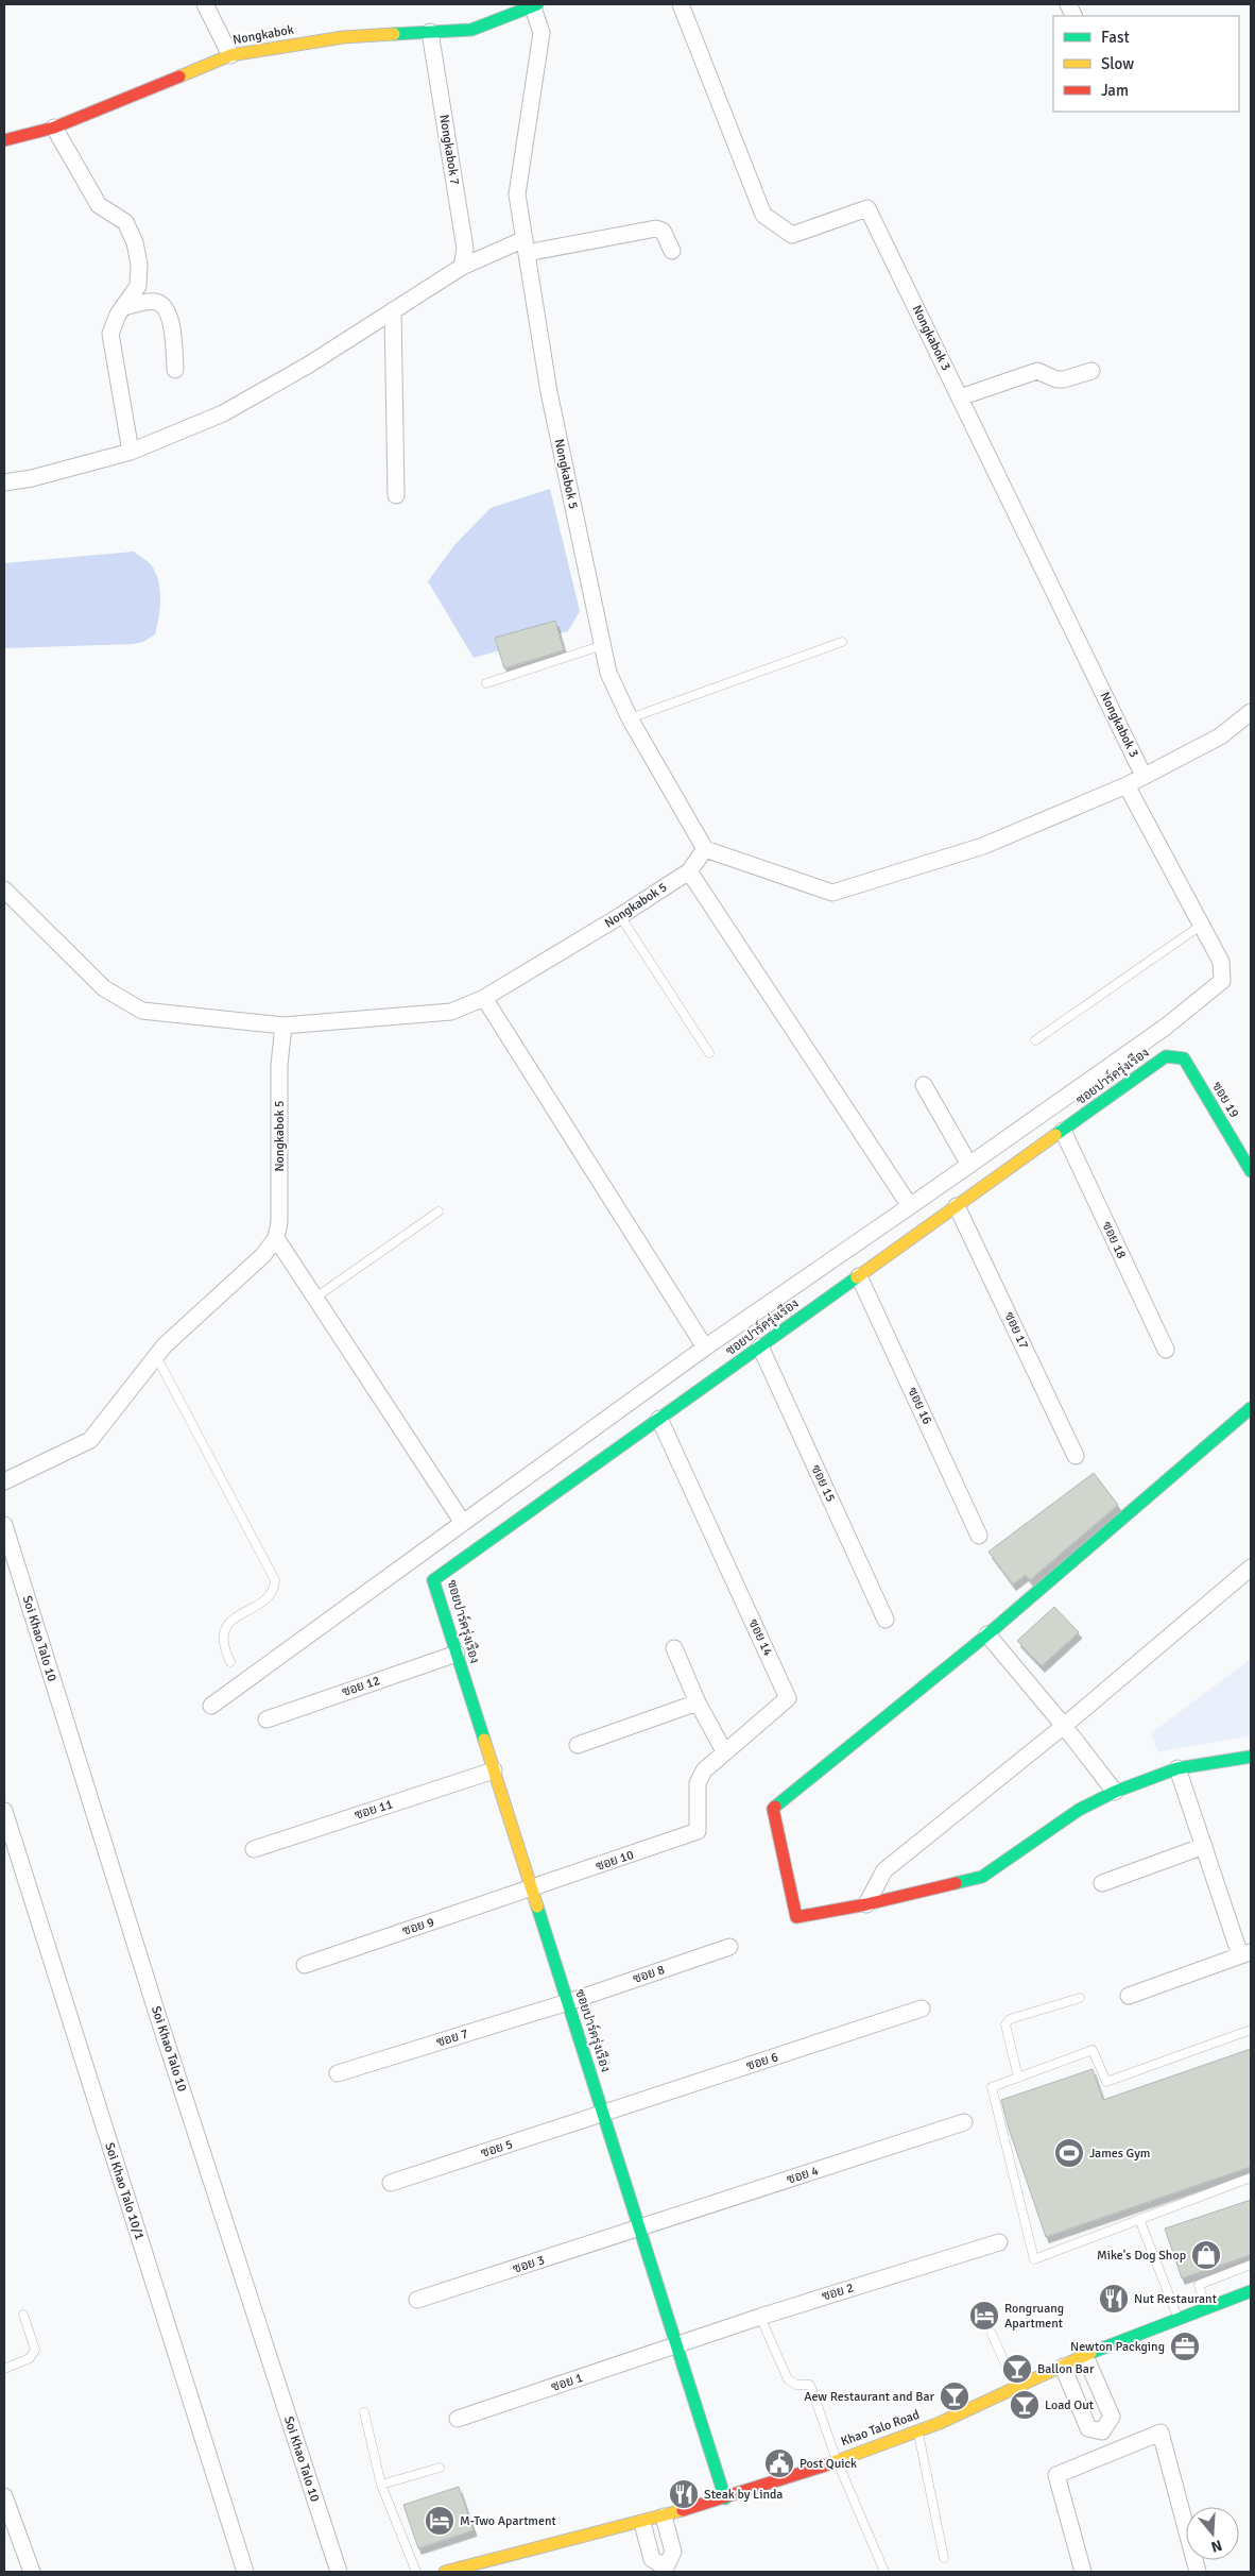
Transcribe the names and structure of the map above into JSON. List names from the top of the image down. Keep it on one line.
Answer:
{"streets":{"street":["Nongkabok","Nongkabok 7","Nongkabok 3","Nongkabok 5","ซอยปาร์ครุ่งเรือง","ซอย 19","ซอย 18","ซอย 17","ซอย 16","ซอย 15","ซอย 14","Soi Khao Talo 10","ซอย 12","ซอย 11","ซอย 10","ซอย 9","ซอย 8","ซอย 7","ซอย 6","ซอย 5","ซอย 4","Soi Khao Talo 10/1","ซอย 3","ซอย 2","ซอย 1","Khao Talo Road"]},"crossings":[["Nongkabok","Nongkabok 7"],["Nongkabok","Nongkabok 5"],["ซอยปาร์ครุ่งเรือง","ซอย 19"],["ซอยปาร์ครุ่งเรือง","ซอย 18"],["ซอยปาร์ครุ่งเรือง","ซอย 17"],["ซอยปาร์ครุ่งเรือง","ซอย 16"],["ซอยปาร์ครุ่งเรือง","ซอย 15"],["ซอยปาร์ครุ่งเรือง","ซอย 14"],["ซอยปาร์ครุ่งเรือง","ซอย 12"],["ซอยปาร์ครุ่งเรือง","ซอย 11"],["ซอยปาร์ครุ่งเรือง","ซอย 10"],["ซอยปาร์ครุ่งเรือง","ซอย 9"],["ซอยปาร์ครุ่งเรือง","ซอย 8"],["ซอยปาร์ครุ่งเรือง","ซอย 7"],["ซอยปาร์ครุ่งเรือง","ซอย 6"],["ซอยปาร์ครุ่งเรือง","ซอย 5"],["ซอยปาร์ครุ่งเรือง","ซอย 4"],["ซอยปาร์ครุ่งเรือง","ซอย 3"],["ซอยปาร์ครุ่งเรือง","ซอย 2"],["ซอยปาร์ครุ่งเรือง","ซอย 1"],["ซอยปาร์ครุ่งเรือง","Khao Talo Road"],["ซอย 14","ซอย 10"],["ซอย 10","ซอย 9"],["ซอย 8","ซอย 7"],["ซอย 6","ซอย 5"],["ซอย 4","ซอย 3"],["ซอย 2","ซอย 1"]],"places":{"sports":["James Gym"],"shop":["Mike's Dog Shop"],"restaurant":["Nut Restaurant","Steak by Linda"],"hotel":["Rongruang Apartment","M-Two Apartment"],"office":["Newton Packging"],"bar":["Ballon Bar","Aew Restaurant and Bar","Load Out"],"public building":["Post Quick"]},"legend":["Fast","Slow","Jam"],"north":"bottom"}
